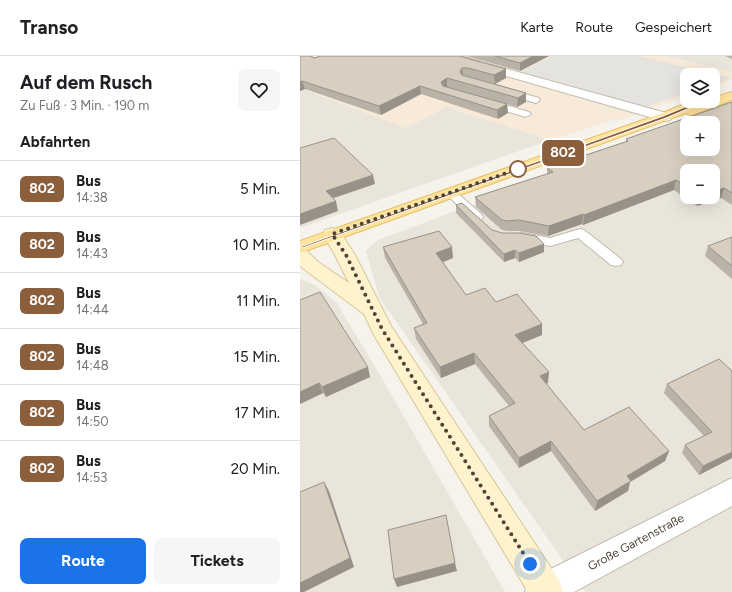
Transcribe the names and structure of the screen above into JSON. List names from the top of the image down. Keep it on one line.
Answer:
{"streets":{"street":["Große Gartenstraße"]},"lines":["bus line 802"],"page":{"header":"Transo","nav":["Karte","Route","Gespeichert"],"heading":[["Auf dem Rusch","Zu Fuß · 3 Min. · 190 m"],"Abfahrten"],"on_map":"802","map_buttons":["+","−"],"list":[{"mark":"802","name":"Bus","note":"14:38","value":"5 Min."},{"mark":"802","name":"Bus","note":"14:43","value":"10 Min."},{"mark":"802","name":"Bus","note":"14:44","value":"11 Min."},{"mark":"802","name":"Bus","note":"14:48","value":"15 Min."},{"mark":"802","name":"Bus","note":"14:50","value":"17 Min."},{"mark":"802","name":"Bus","note":"14:53","value":"20 Min."}],"buttons":["Route","Tickets"]}}
